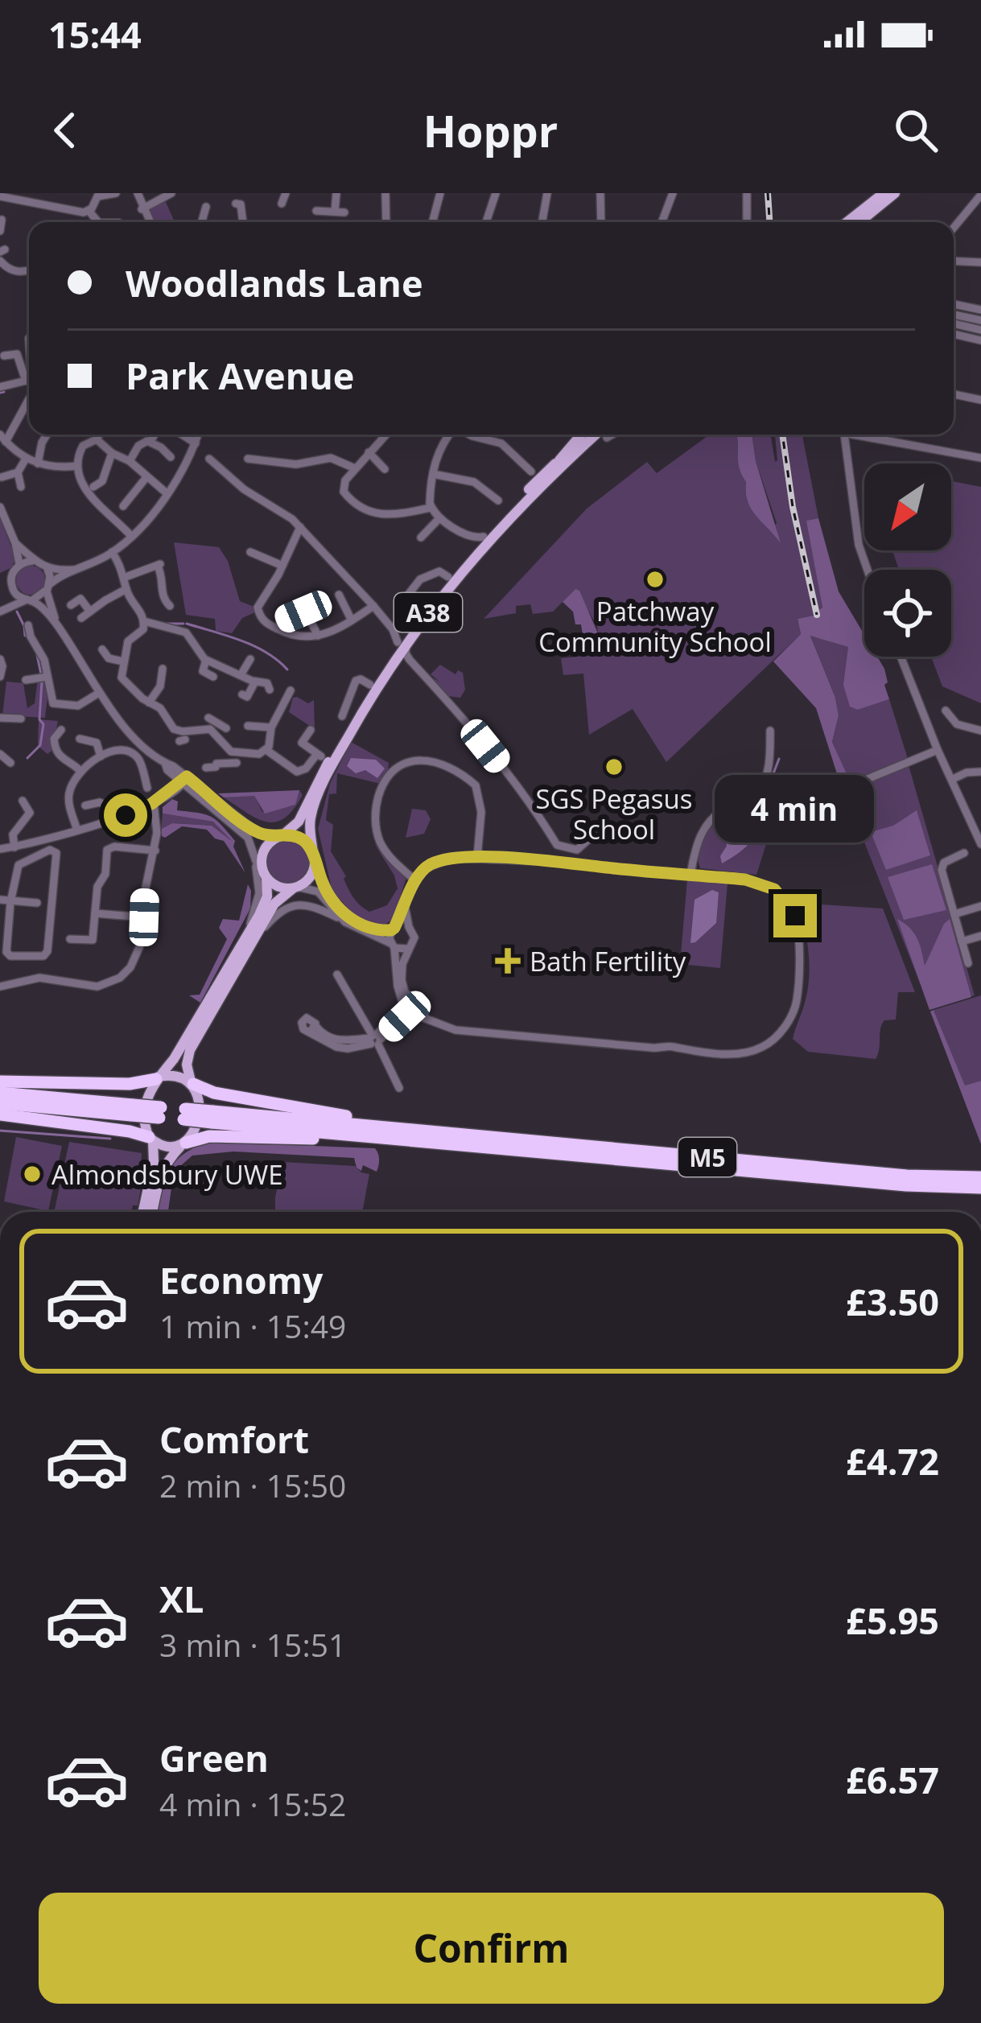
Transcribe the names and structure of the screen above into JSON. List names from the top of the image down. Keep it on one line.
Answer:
{"streets":{"highway":["M5"],"main road":["A38"]},"places":{"other":["Patchway Community School","SGS Pegasus School","Almondsbury UWE"],"health":["Bath Fertility"]},"north":"bottom left","page":{"status":"15:44","header":"Hoppr","banner":["Woodlands Lane","Park Avenue"],"bubble":"4 min","list":[{"name":"Economy","note":"1 min · 15:49","value":"£3.50"},{"name":"Comfort","note":"2 min · 15:50","value":"£4.72"},{"name":"XL","note":"3 min · 15:51","value":"£5.95"},{"name":"Green","note":"4 min · 15:52","value":"£6.57"}],"buttons":"Confirm"}}
